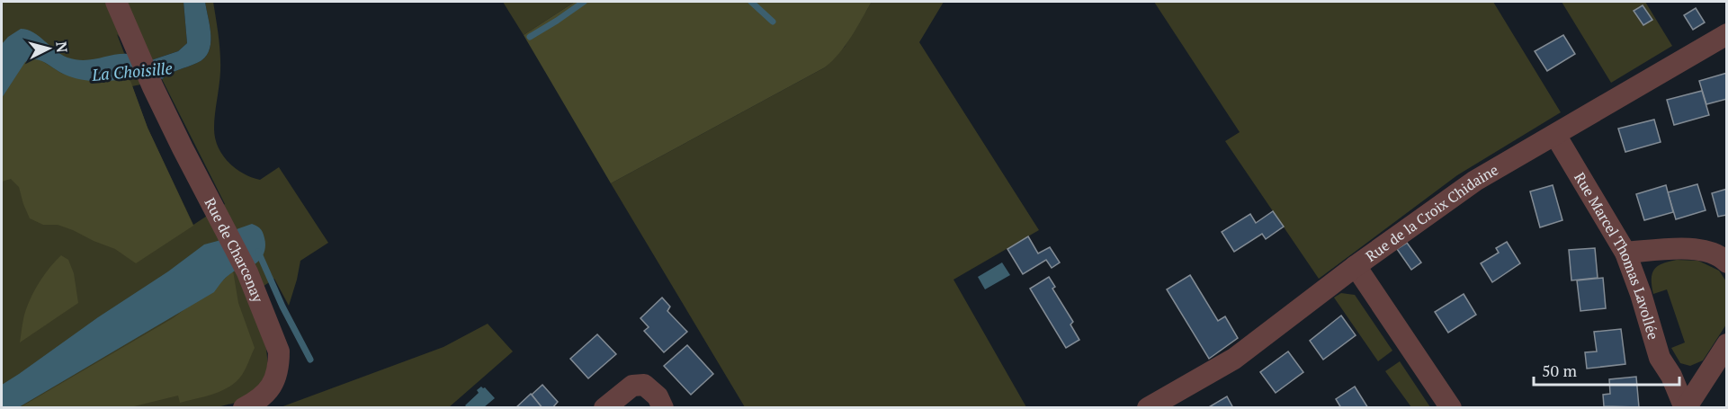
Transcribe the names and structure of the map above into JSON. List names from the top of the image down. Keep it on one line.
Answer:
{"streets":{"street":["Rue de la Croix Chidaine","Rue de Charcenay","Rue Marcel Thomas Lavollée"]},"crossings":[["Rue de la Croix Chidaine","Rue Marcel Thomas Lavollée"]],"water":["La Choisille"],"scale_bar":"50 m","north":"right"}
